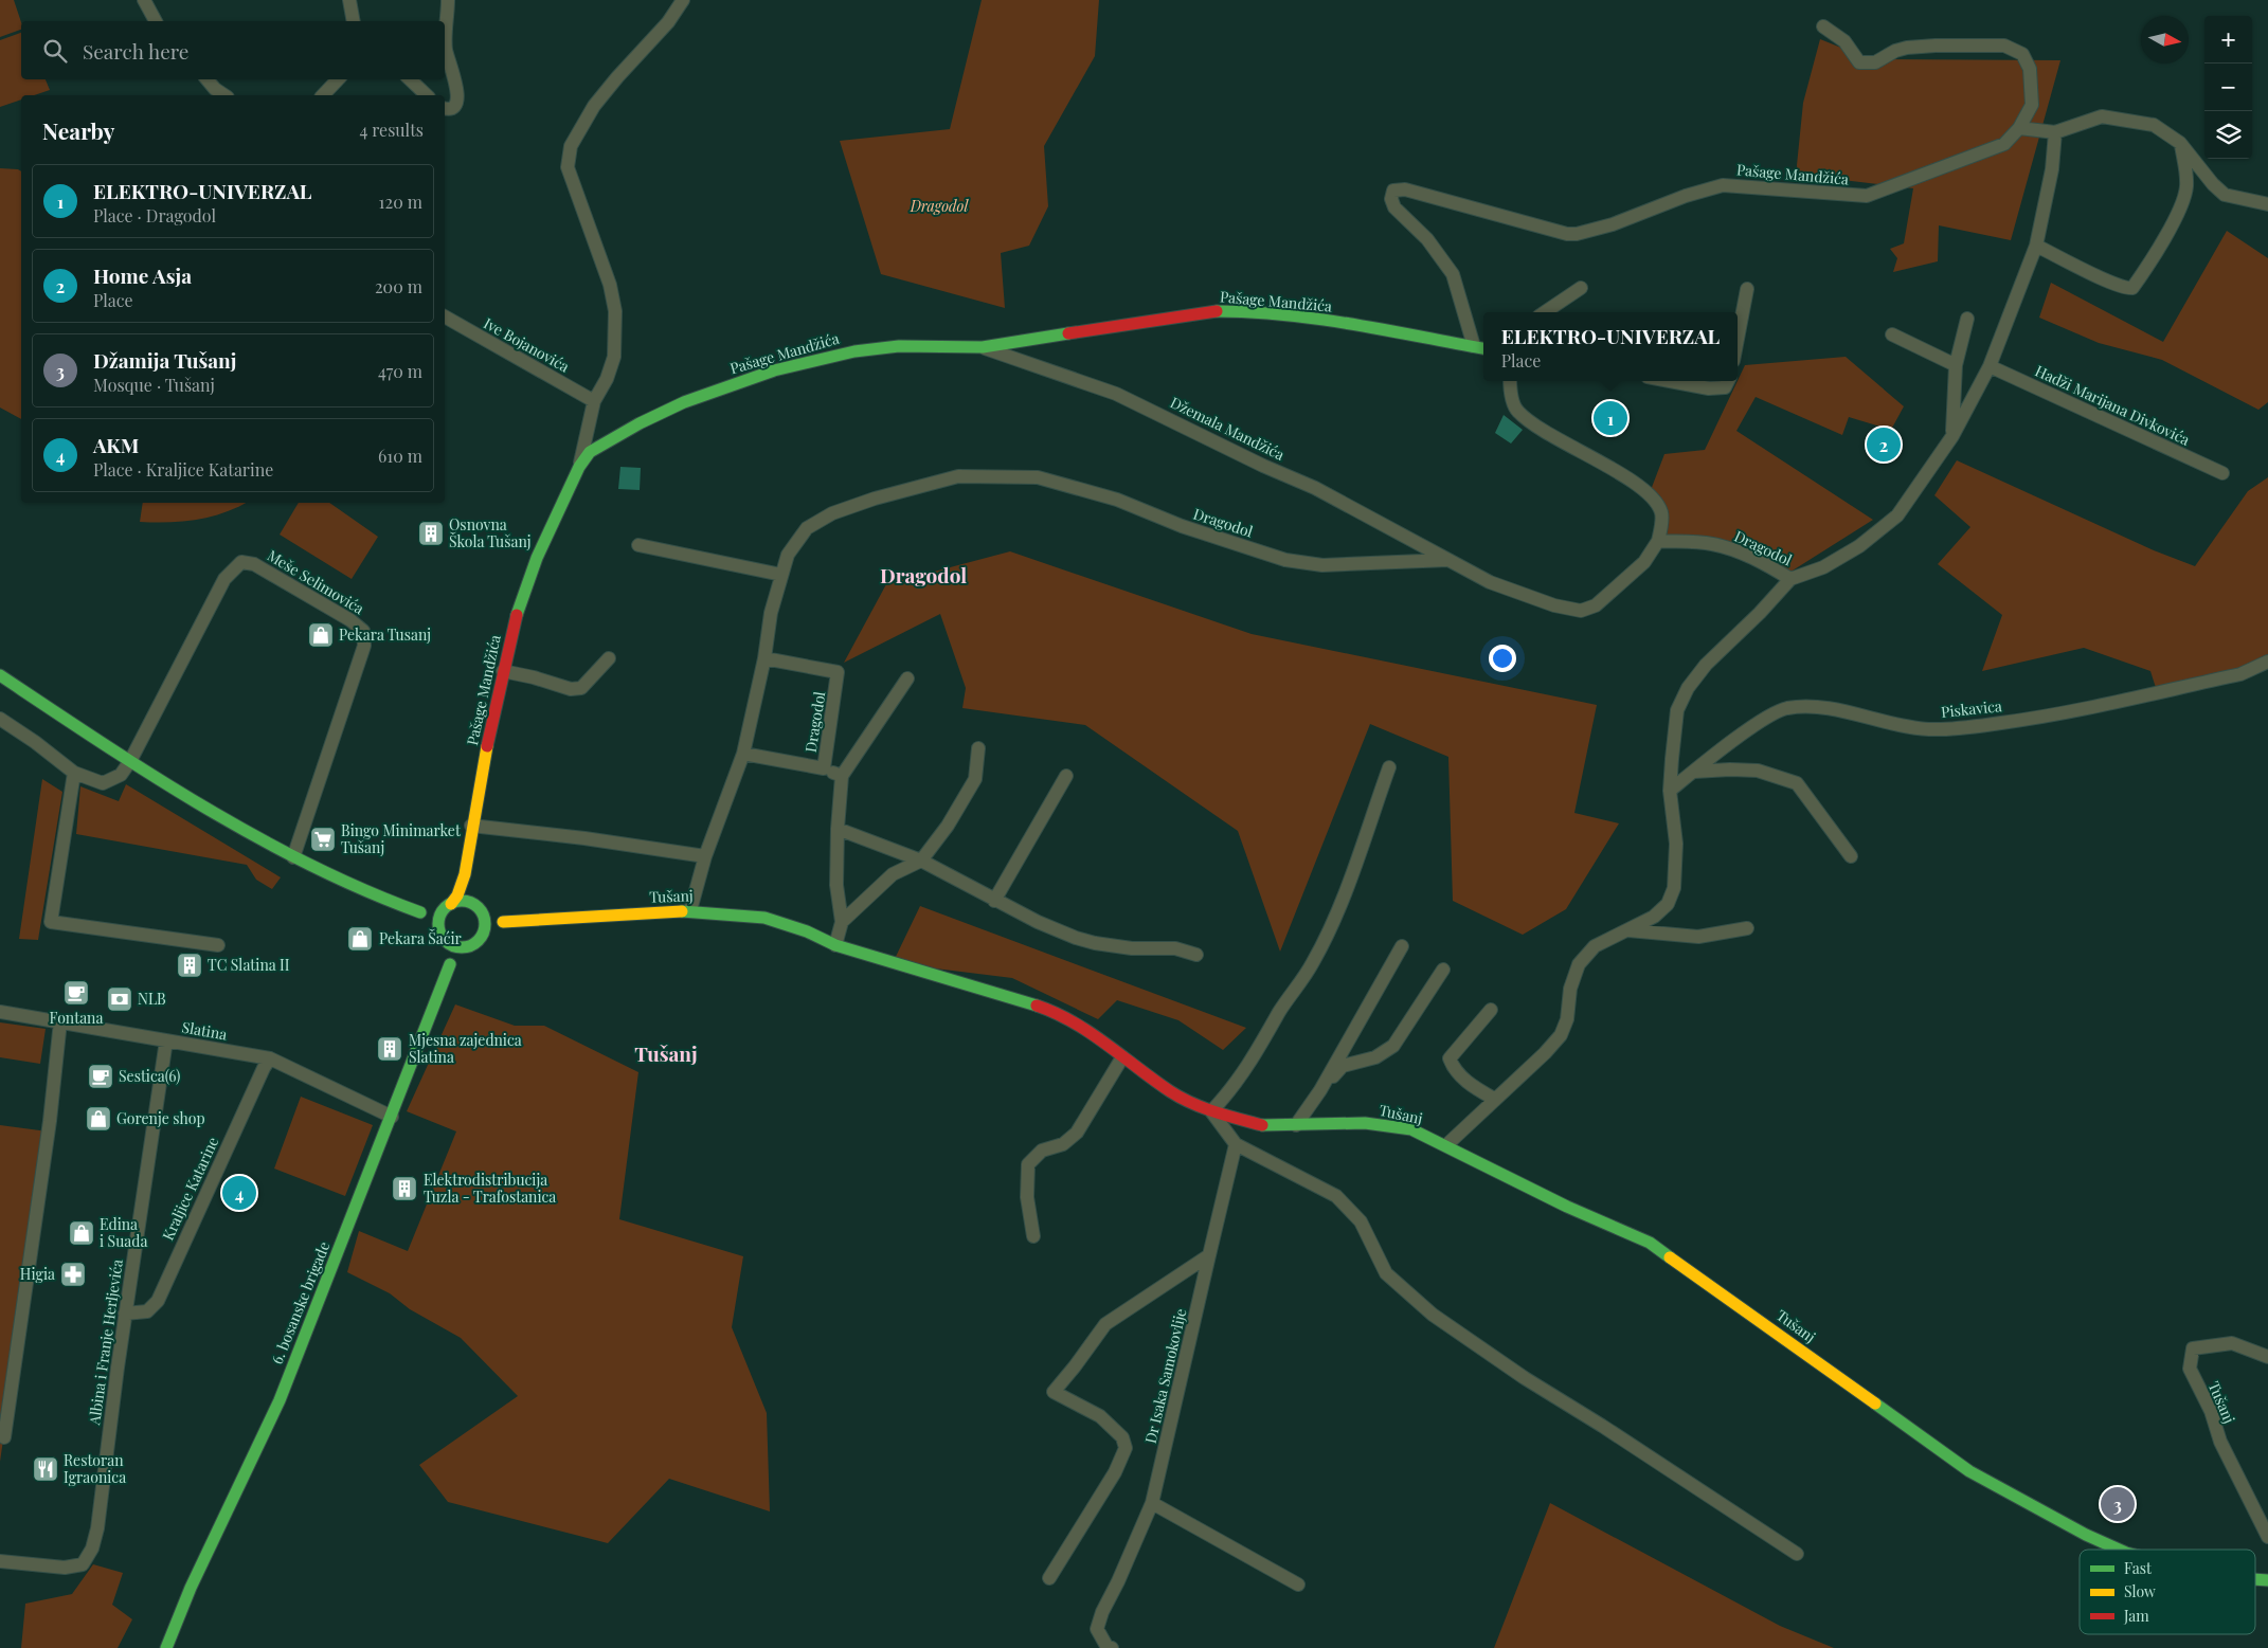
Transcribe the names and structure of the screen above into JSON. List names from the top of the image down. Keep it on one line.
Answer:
{"streets":{"street":["Pašage Mandžića","Ive Bojanovića","Hadži Marijana Divkovića","Džemala Mandžića","Dragodol","Meše Selimovića","Piskavica","Tušanj","Slatina","Kraljice Katarine","6. bosanske brigade","Albina i Franje Herljevića","Dr Isaka Samokovlije"]},"crossings":[["Pašage Mandžića","Džemala Mandžića"],["Džemala Mandžića","Dragodol"],["Dragodol","Tušanj"],["Slatina","Kraljice Katarine"],["Slatina","6. bosanske brigade"],["Slatina","Albina i Franje Herljevića"],["Kraljice Katarine","Albina i Franje Herljevića"]],"districts":["Dragodol","Tušanj"],"parks":["Dragodol"],"places":{"building":["Osnovna Škola Tušanj","TC Slatina II","Mjesna zajednica Slatina","Elektrodistribucija Tuzla - Trafostanica"],"shop":["Pekara Tusanj","Pekara Šaćir","Gorenje shop","Edina i Suada"],"supermarket":["Bingo Minimarket Tušanj"],"cafe":["Fontana","Sestica(6)"],"bank":["NLB"],"pharmacy":["Higia"],"restaurant":["Restoran Igraonica"]},"legend":["Fast","Slow","Jam"],"north":"right","page":{"map_buttons":["+","−"],"search":"Search here","heading":["Nearby","4 results"],"list":[{"mark":"1","name":"ELEKTRO-UNIVERZAL","note":"Place · Dragodol","value":"120 m"},{"mark":"2","name":"Home Asja","note":"Place","value":"200 m"},{"mark":"3","name":"Džamija Tušanj","note":"Mosque · Tušanj","value":"470 m"},{"mark":"4","name":"AKM","note":"Place · Kraljice Katarine","value":"610 m"}],"popup":["ELEKTRO-UNIVERZAL","Place"],"pins":["1","2","4","3"]}}
